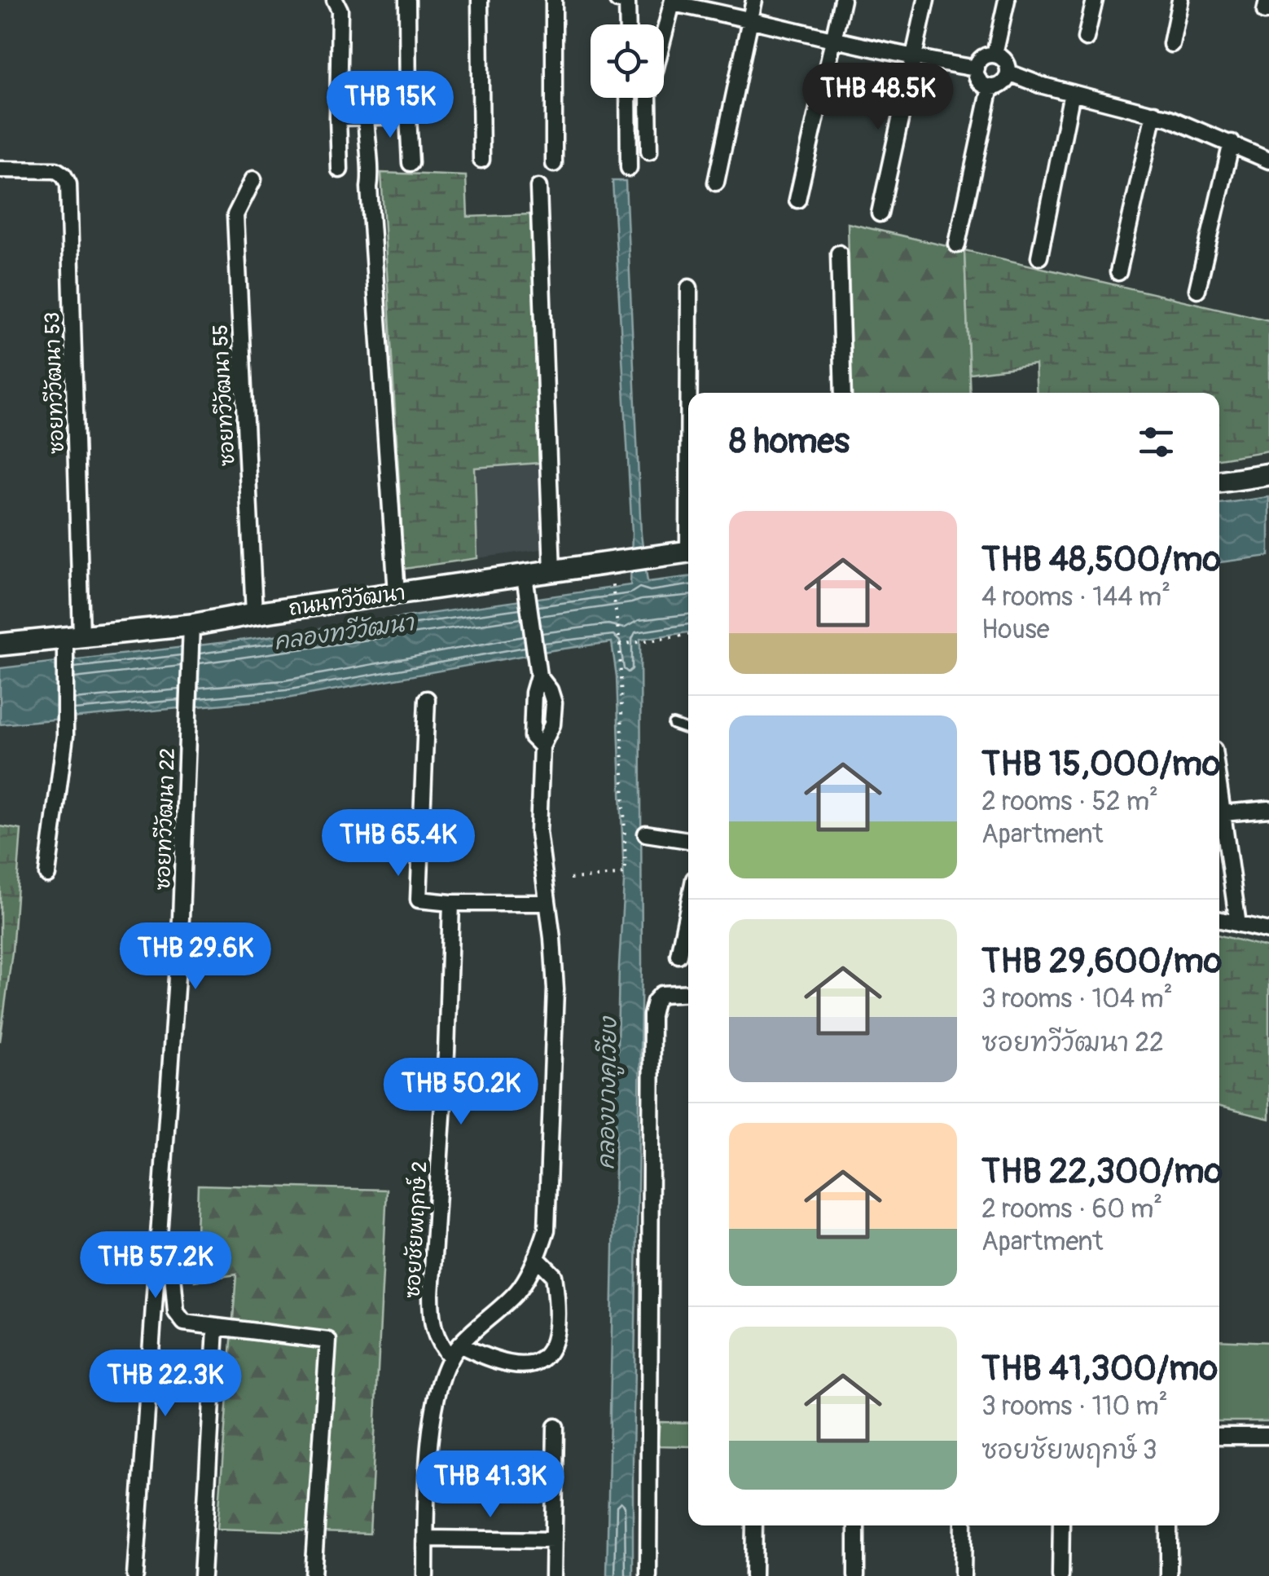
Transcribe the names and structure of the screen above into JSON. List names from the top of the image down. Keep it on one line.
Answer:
{"streets":{"main road":["ถนนทวีวัฒนา"],"street":["ซอยทวีวัฒนา 53","ซอยทวีวัฒนา 55","ซอยทวีวัฒนา 22","ซอยชัยพฤกษ์ 2"]},"crossings":[["ซอยทวีวัฒนา 53","ถนนทวีวัฒนา"],["ซอยทวีวัฒนา 55","ถนนทวีวัฒนา"],["ถนนทวีวัฒนา","ซอยทวีวัฒนา 22"]],"water":["คลองทวีวัฒนา","คลองบางคูเวียง"],"page":{"price":["THB 48.5K","THB 15K","THB 65.4K","THB 29.6K","THB 50.2K","THB 57.2K","THB 22.3K","THB 41.3K"],"heading":"8 homes","list":[{"name":"THB 48,500/mo","note":"4 rooms · 144 m² · House"},{"name":"THB 15,000/mo","note":"2 rooms · 52 m² · Apartment"},{"name":"THB 29,600/mo","note":"3 rooms · 104 m² · ซอยทวีวัฒนา 22"},{"name":"THB 22,300/mo","note":"2 rooms · 60 m² · Apartment"},{"name":"THB 41,300/mo","note":"3 rooms · 110 m² · ซอยชัยพฤกษ์ 3"}]}}
